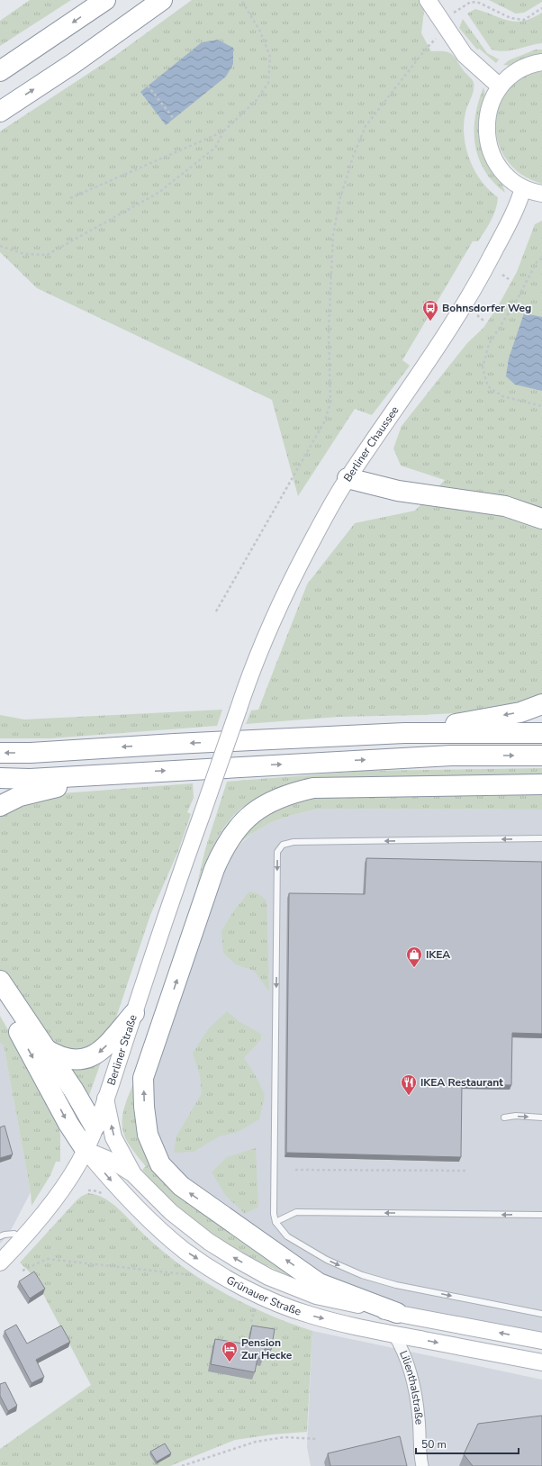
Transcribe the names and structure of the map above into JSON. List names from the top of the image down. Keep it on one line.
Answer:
{"streets":{"street":["Berliner Chaussee","Berliner Straße","Grünauer Straße","Lilienthalstraße"]},"crossings":[["Berliner Chaussee","Berliner Straße"],["Berliner Straße","Grünauer Straße"],["Grünauer Straße","Lilienthalstraße"]],"places":{"bus stop":["Bohnsdorfer Weg"],"shop":["IKEA"],"restaurant":["IKEA Restaurant"],"hotel":["Pension Zur Hecke"]},"scale_bar":"50 m"}
